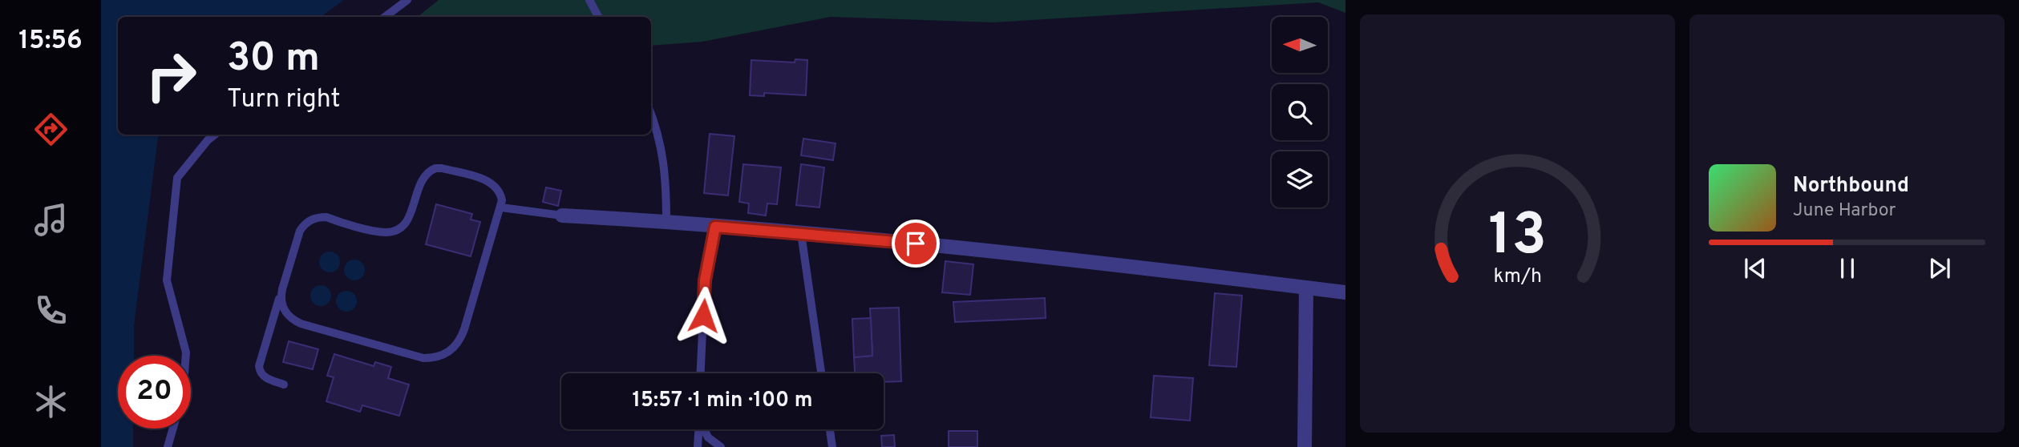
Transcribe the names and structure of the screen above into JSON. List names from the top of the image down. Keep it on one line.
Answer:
{"north":"left","page":{"tabs":"15:56","turn":["30 m","Turn right"],"song":["Northbound","June Harbor"],"limit":"20","trip":"15:57 · 1 min · 100 m","gauge":["13","km/h"]}}
